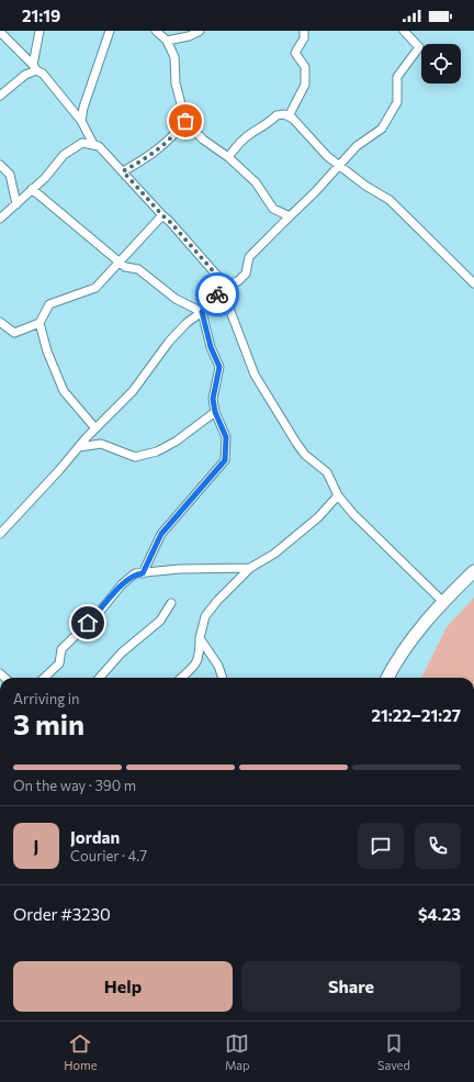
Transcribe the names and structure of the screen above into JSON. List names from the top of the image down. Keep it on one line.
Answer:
{"page":{"status":"21:19","heading":["3 min","Arriving in","21:22–21:27"],"panel":["Jordan","Courier · 4.7","Order #3230","$4.23"],"bar":"On the way · 390 m","round":"J","buttons":["Help","Share"],"tabs":["Home","Map","Saved"]}}
